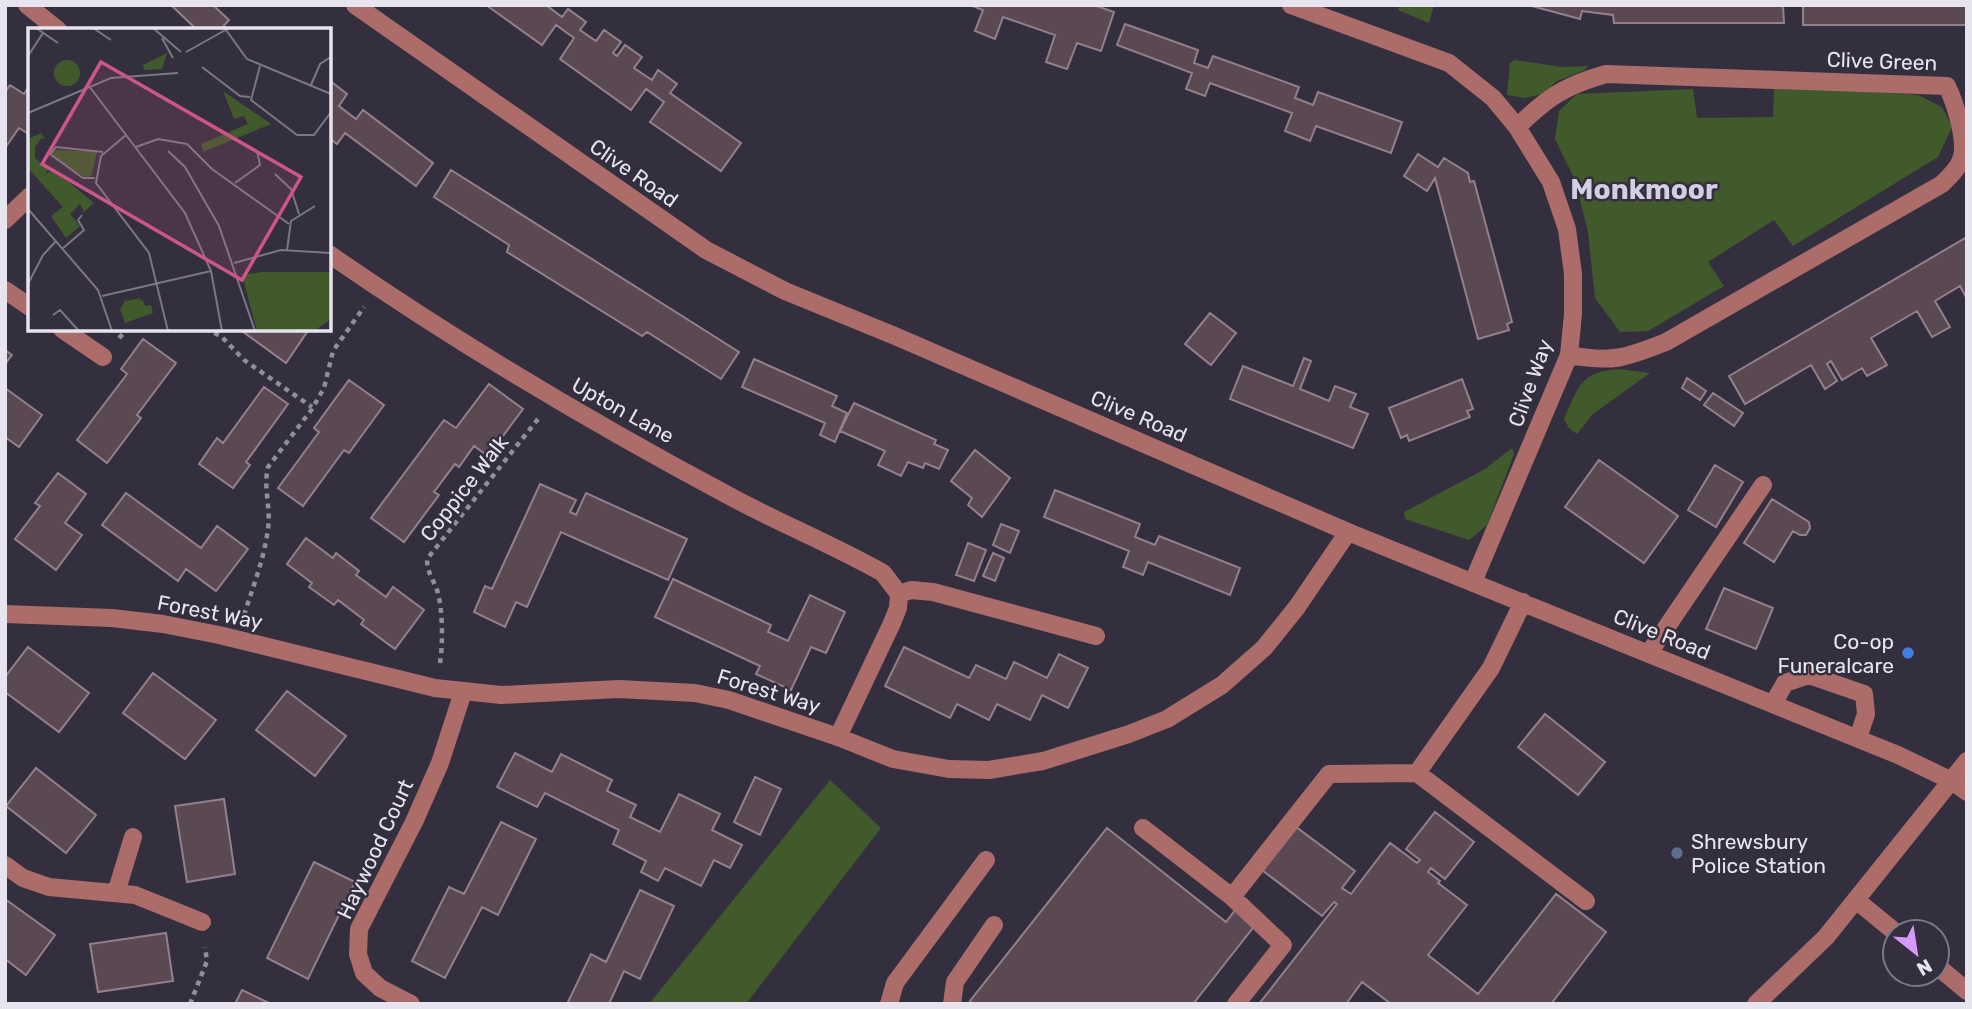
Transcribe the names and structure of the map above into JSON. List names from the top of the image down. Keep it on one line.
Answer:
{"streets":{"street":["Clive Green","Clive Road","Clive Way","Upton Lane","Forest Way","Haywood Court"],"path":["Coppice Walk"]},"crossings":[["Clive Green","Clive Way"],["Clive Road","Clive Way"],["Clive Road","Forest Way"],["Upton Lane","Coppice Walk"],["Coppice Walk","Forest Way"],["Forest Way","Haywood Court"]],"districts":["Monkmoor"],"places":["Co-op Funeralcare","Shrewsbury Police Station"],"north":"bottom right"}
